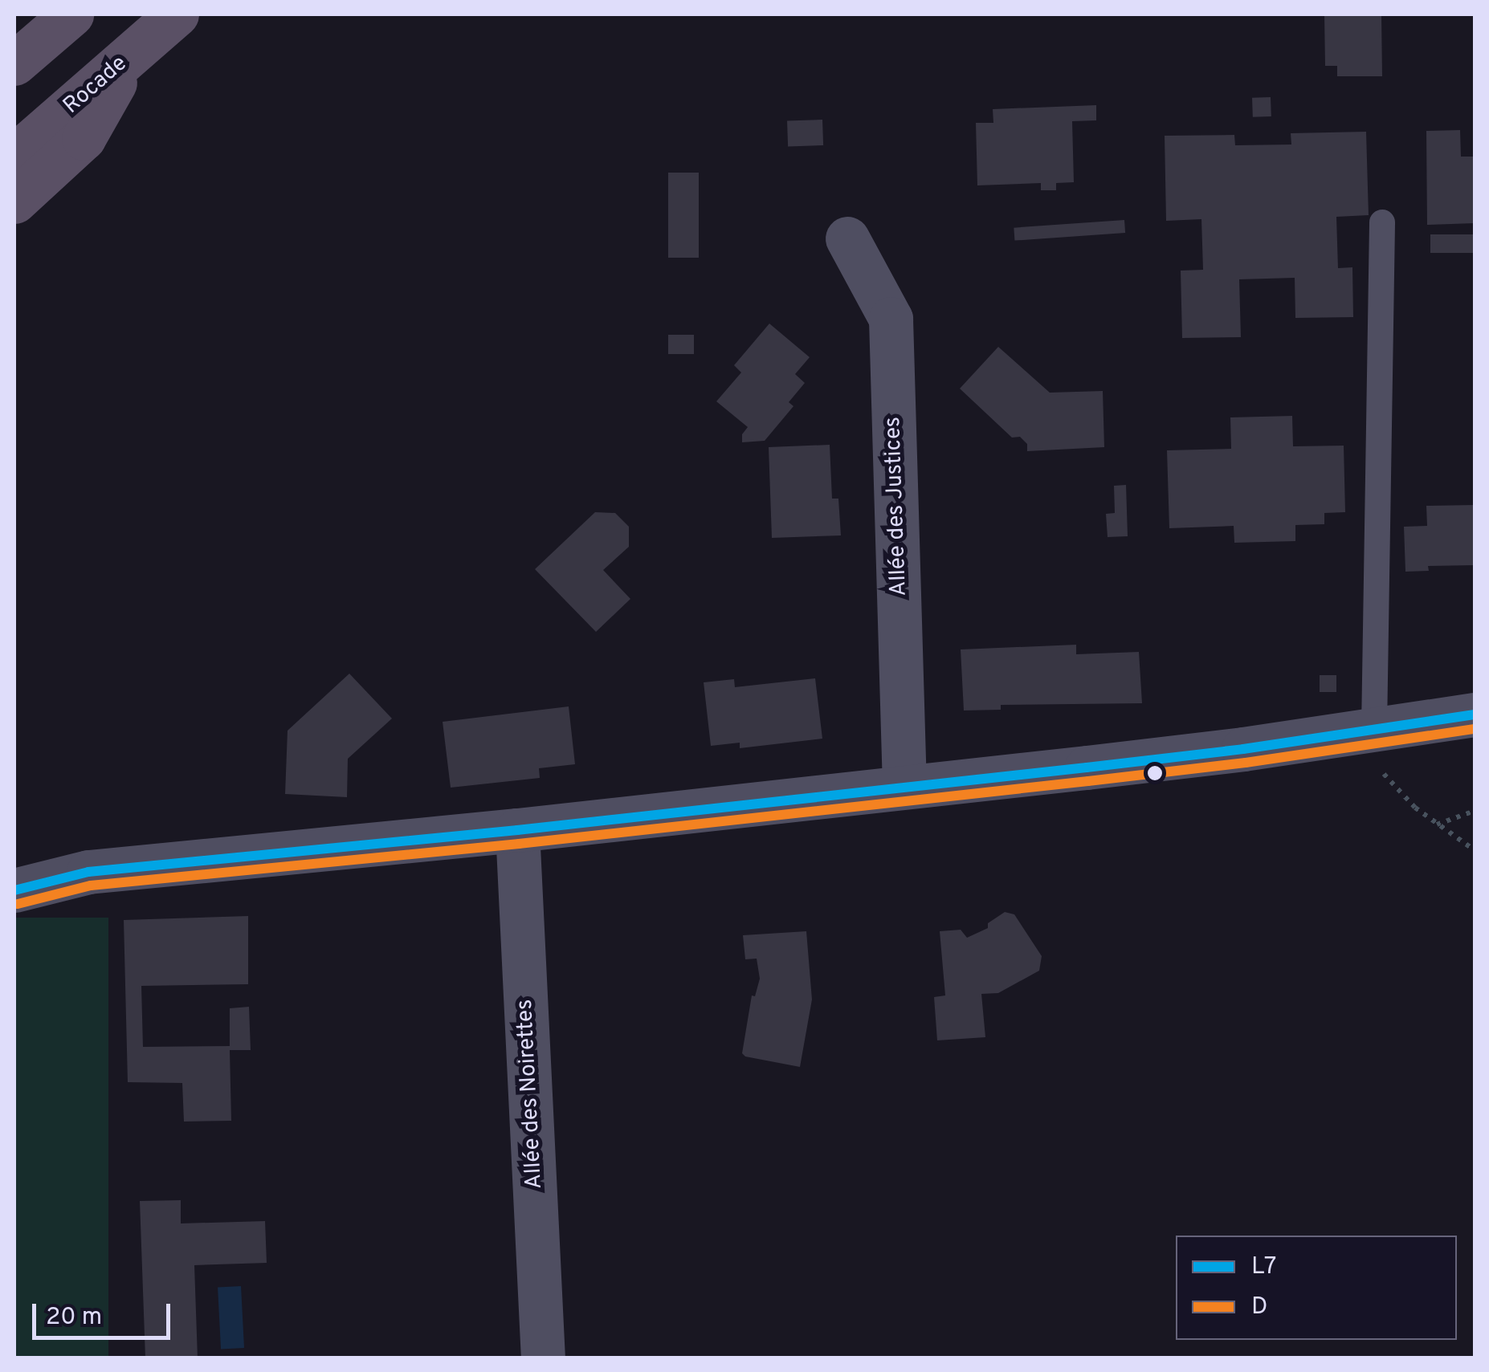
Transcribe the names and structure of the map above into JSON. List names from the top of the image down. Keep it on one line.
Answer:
{"streets":{"highway":["Rocade"],"street":["Allée des Justices","Allée des Noirettes"]},"lines":["transit line L7","transit line D"],"legend":["L7","D"],"scale_bar":"20 m"}
